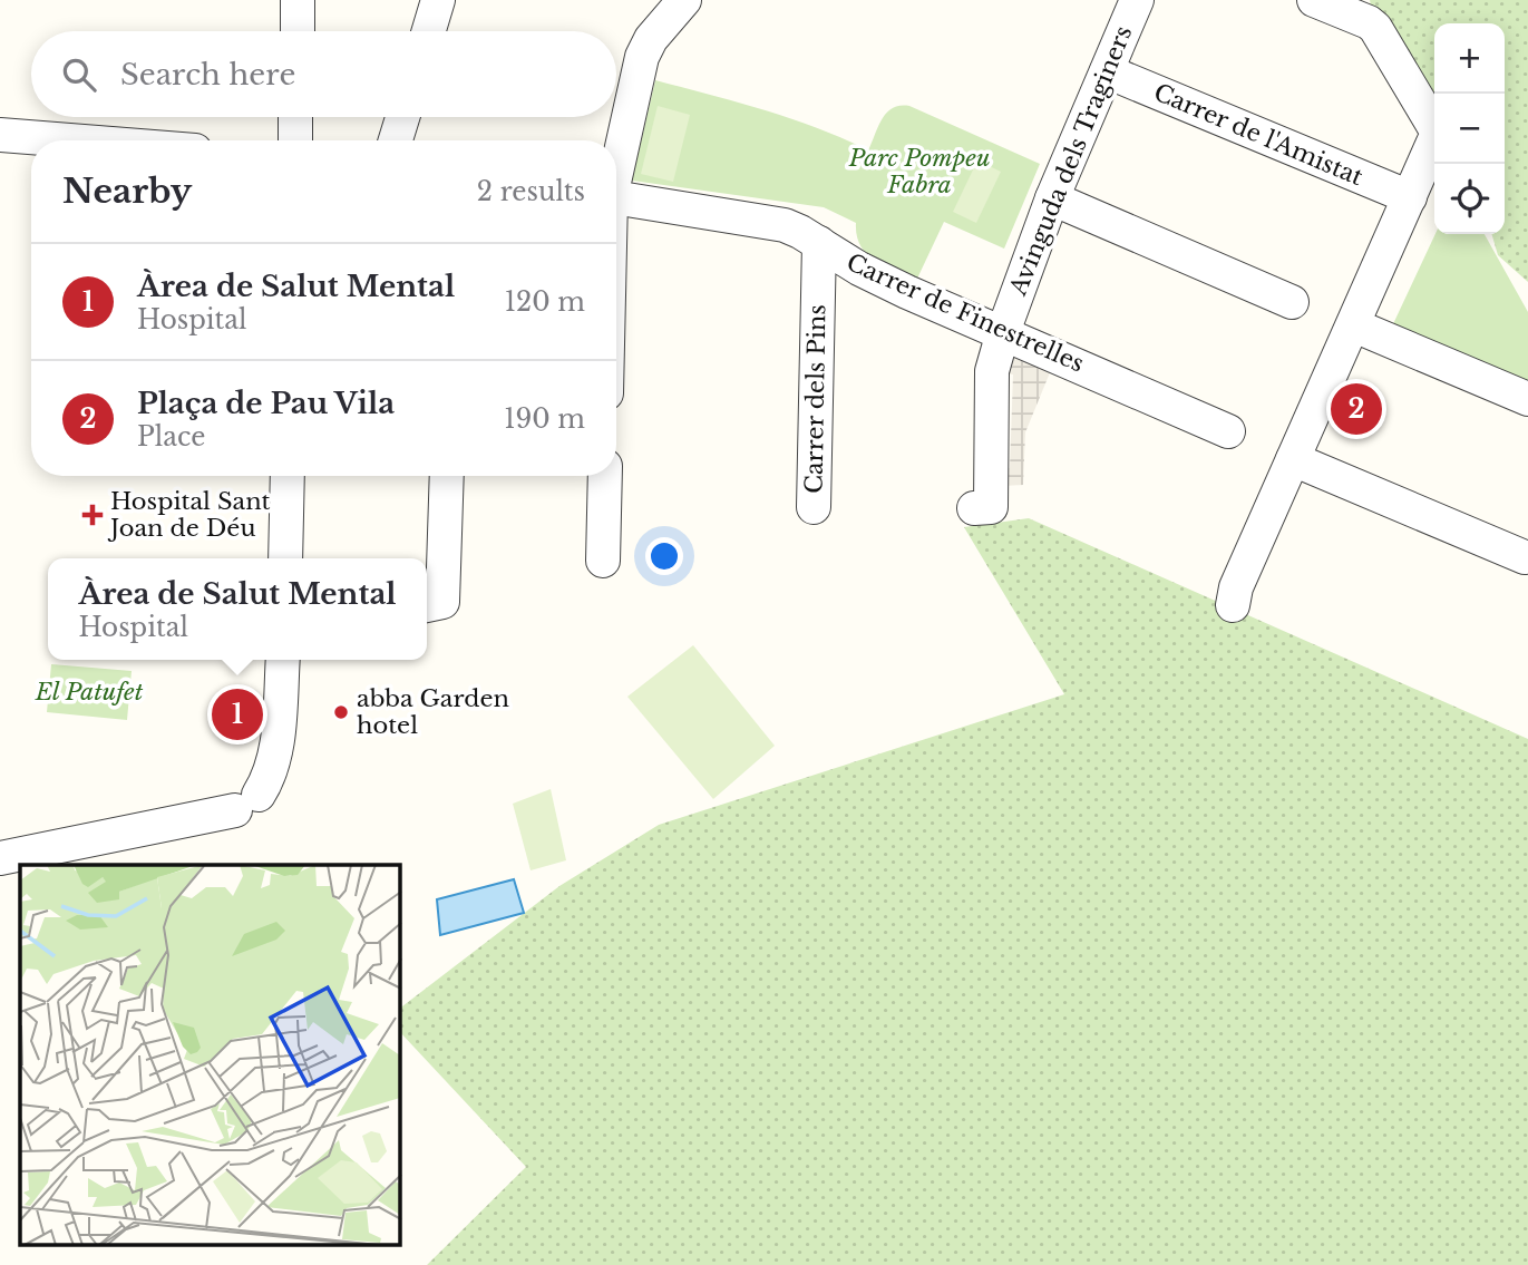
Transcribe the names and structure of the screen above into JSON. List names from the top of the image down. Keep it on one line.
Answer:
{"streets":{"street":["Carrer de l'Amistat","Avinguda dels Traginers","Carrer de Finestrelles","Carrer dels Pins"]},"crossings":[["Carrer de l'Amistat","Avinguda dels Traginers"],["Avinguda dels Traginers","Carrer de Finestrelles"],["Carrer de Finestrelles","Carrer dels Pins"]],"parks":["Parc Pompeu Fabra","El Patufet"],"places":{"health":["Hospital Sant Joan de Déu"],"other":["abba Garden hotel"]},"page":{"map_buttons":["+","−"],"search":"Search here","heading":["Nearby","2 results"],"list":[{"mark":"1","name":"Àrea de Salut Mental","note":"Hospital","value":"120 m"},{"mark":"2","name":"Plaça de Pau Vila","note":"Place","value":"190 m"}],"pins":["2","1"],"popup":["Àrea de Salut Mental","Hospital"]}}
